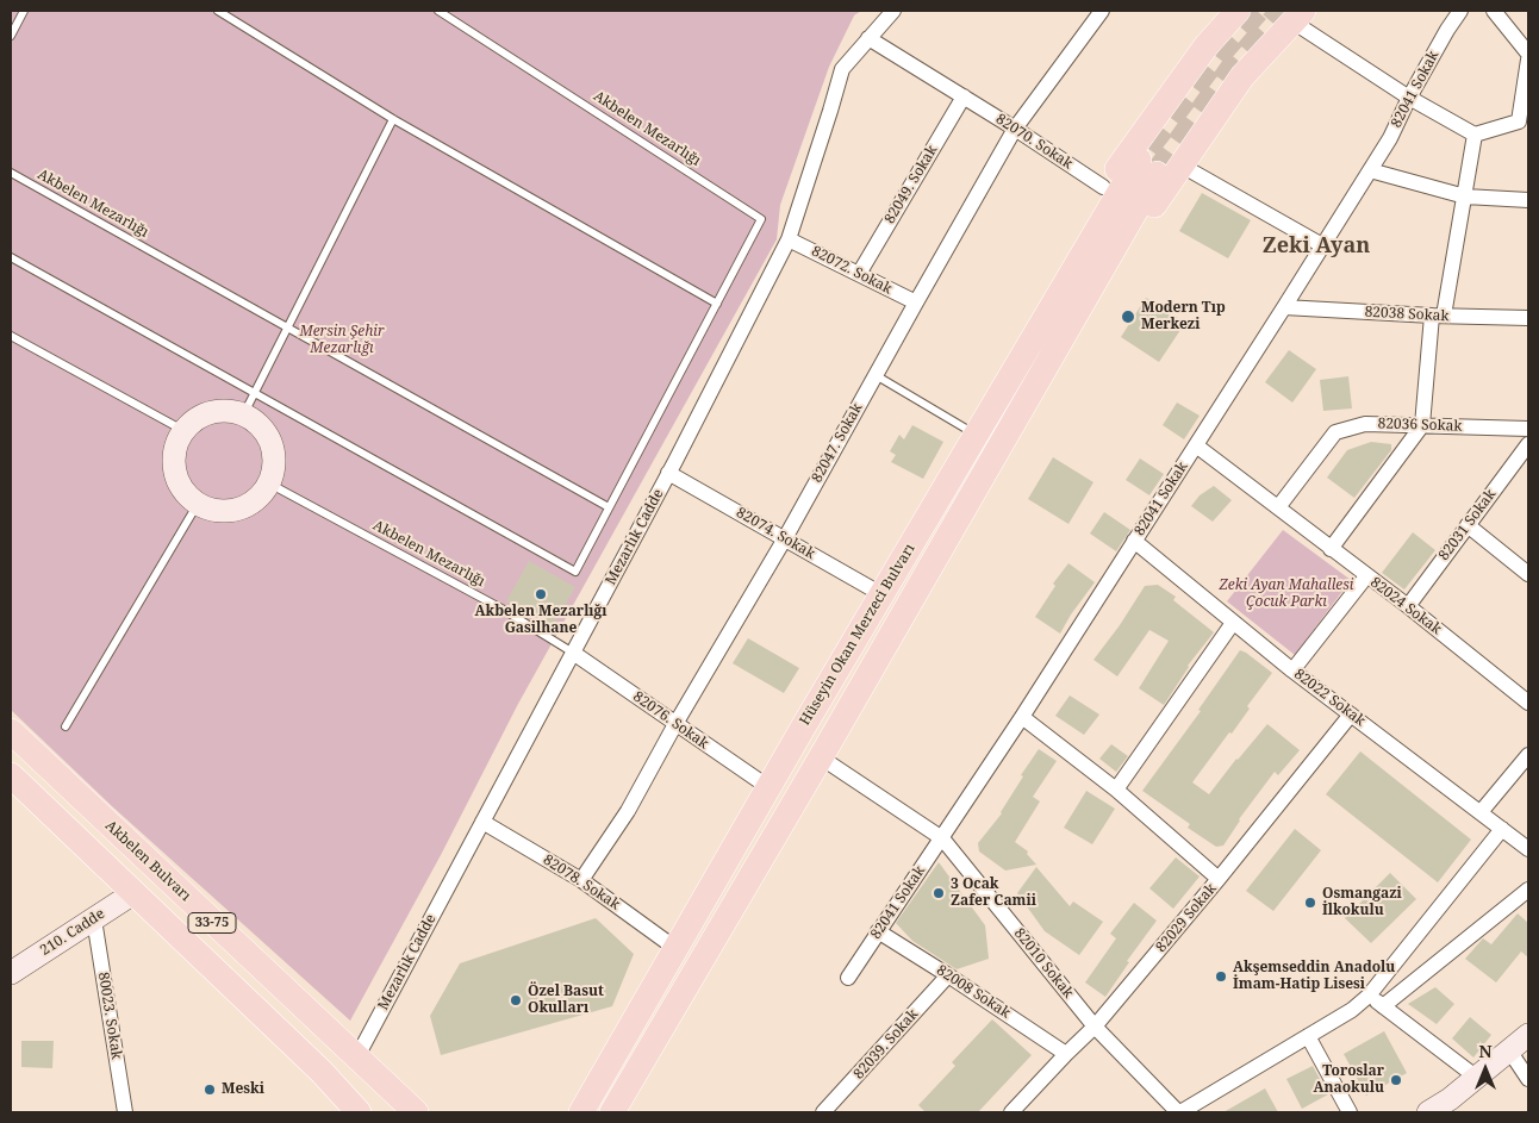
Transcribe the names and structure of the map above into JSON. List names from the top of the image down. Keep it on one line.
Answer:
{"streets":{"main road":["Hüseyin Okan Merzeci Bulvarı","Akbelen Bulvarı","33-75"],"street":["82041 Sokak","82070. Sokak","82049. Sokak","82072. Sokak","82038 Sokak","82036 Sokak","82047. Sokak","82031 Sokak","82074. Sokak","Mezarlık Cadde","82024 Sokak","82022 Sokak","82076. Sokak","82078. Sokak","82029 Sokak","210. Cadde","82010 Sokak","82008 Sokak","80023. Sokak","82039. Sokak"],"lane":["Akbelen Mezarlığı"]},"crossings":[["82041 Sokak","82038 Sokak"],["82041 Sokak","82024 Sokak"],["82041 Sokak","82022 Sokak"],["82041 Sokak","82010 Sokak"],["82041 Sokak","82008 Sokak"],["Akbelen Mezarlığı","Mezarlık Cadde"],["Akbelen Mezarlığı","82076. Sokak"],["82070. Sokak","82049. Sokak"],["82070. Sokak","82047. Sokak"],["82070. Sokak","Mezarlık Cadde"],["82049. Sokak","82072. Sokak"],["82072. Sokak","82047. Sokak"],["82072. Sokak","Mezarlık Cadde"],["82036 Sokak","82024 Sokak"],["82047. Sokak","82074. Sokak"],["82047. Sokak","82076. Sokak"],["82047. Sokak","82078. Sokak"],["82031 Sokak","82024 Sokak"],["82074. Sokak","Mezarlık Cadde"],["82074. Sokak","Hüseyin Okan Merzeci Bulvarı"],["Mezarlık Cadde","82076. Sokak"],["Mezarlık Cadde","Akbelen Bulvarı"],["Mezarlık Cadde","82078. Sokak"],["Hüseyin Okan Merzeci Bulvarı","82076. Sokak"],["Hüseyin Okan Merzeci Bulvarı","82078. Sokak"],["Hüseyin Okan Merzeci Bulvarı","82010 Sokak"],["82022 Sokak","82029 Sokak"],["82029 Sokak","82010 Sokak"],["82029 Sokak","82008 Sokak"],["33-75","210. Cadde"],["210. Cadde","80023. Sokak"],["82008 Sokak","82039. Sokak"]],"districts":["Zeki Ayan"],"parks":["Mersin Şehir Mezarlığı","Zeki Ayan Mahallesi Çocuk Parkı"],"places":["Modern Tıp Merkezi","Akbelen Mezarlığı Gasilhane","3 Ocak Zafer Camii","Osmangazi İlkokulu","Akşemseddin Anadolu İmam-Hatip Lisesi","Özel Basut Okulları","Toroslar Anaokulu","Meski"],"north":"top"}
